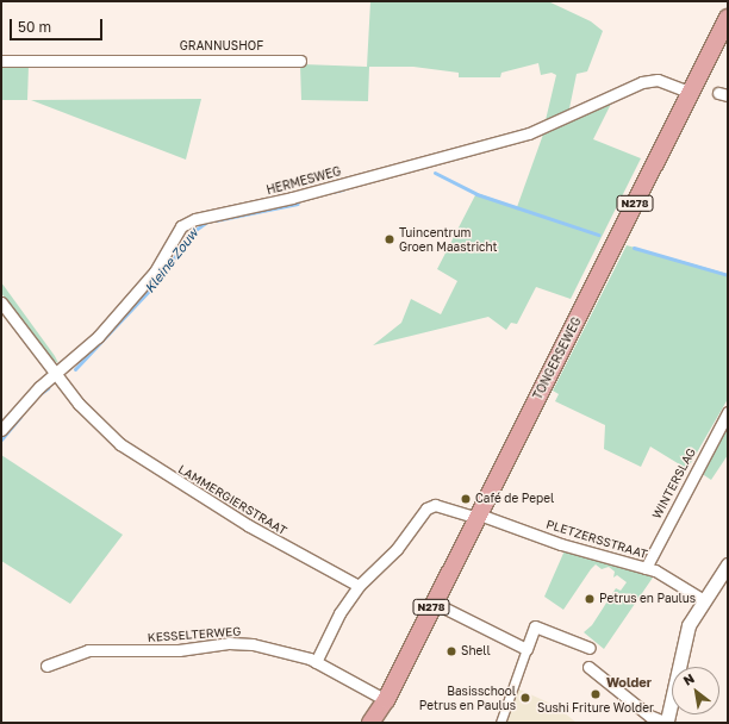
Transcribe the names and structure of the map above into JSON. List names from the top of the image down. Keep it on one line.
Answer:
{"streets":{"main road":["N278","TONGERSEWEG"],"street":["GRANNUSHOF","HERMESWEG","WINTERSLAG","LAMMERGIERSTRAAT","PLETZERSSTRAAT","KESSELTERWEG"]},"crossings":[["HERMESWEG","TONGERSEWEG"],["HERMESWEG","LAMMERGIERSTRAAT"],["TONGERSEWEG","PLETZERSSTRAAT"],["TONGERSEWEG","KESSELTERWEG"],["WINTERSLAG","PLETZERSSTRAAT"]],"districts":["Wolder"],"water":["Kleine Zouw"],"places":["Tuincentrum Groen Maastricht","Café de Pepel","Petrus en Paulus","Shell","Sushi Friture Wolder","Basisschool Petrus en Paulus"],"scale_bar":"50 m","north":"top left"}
